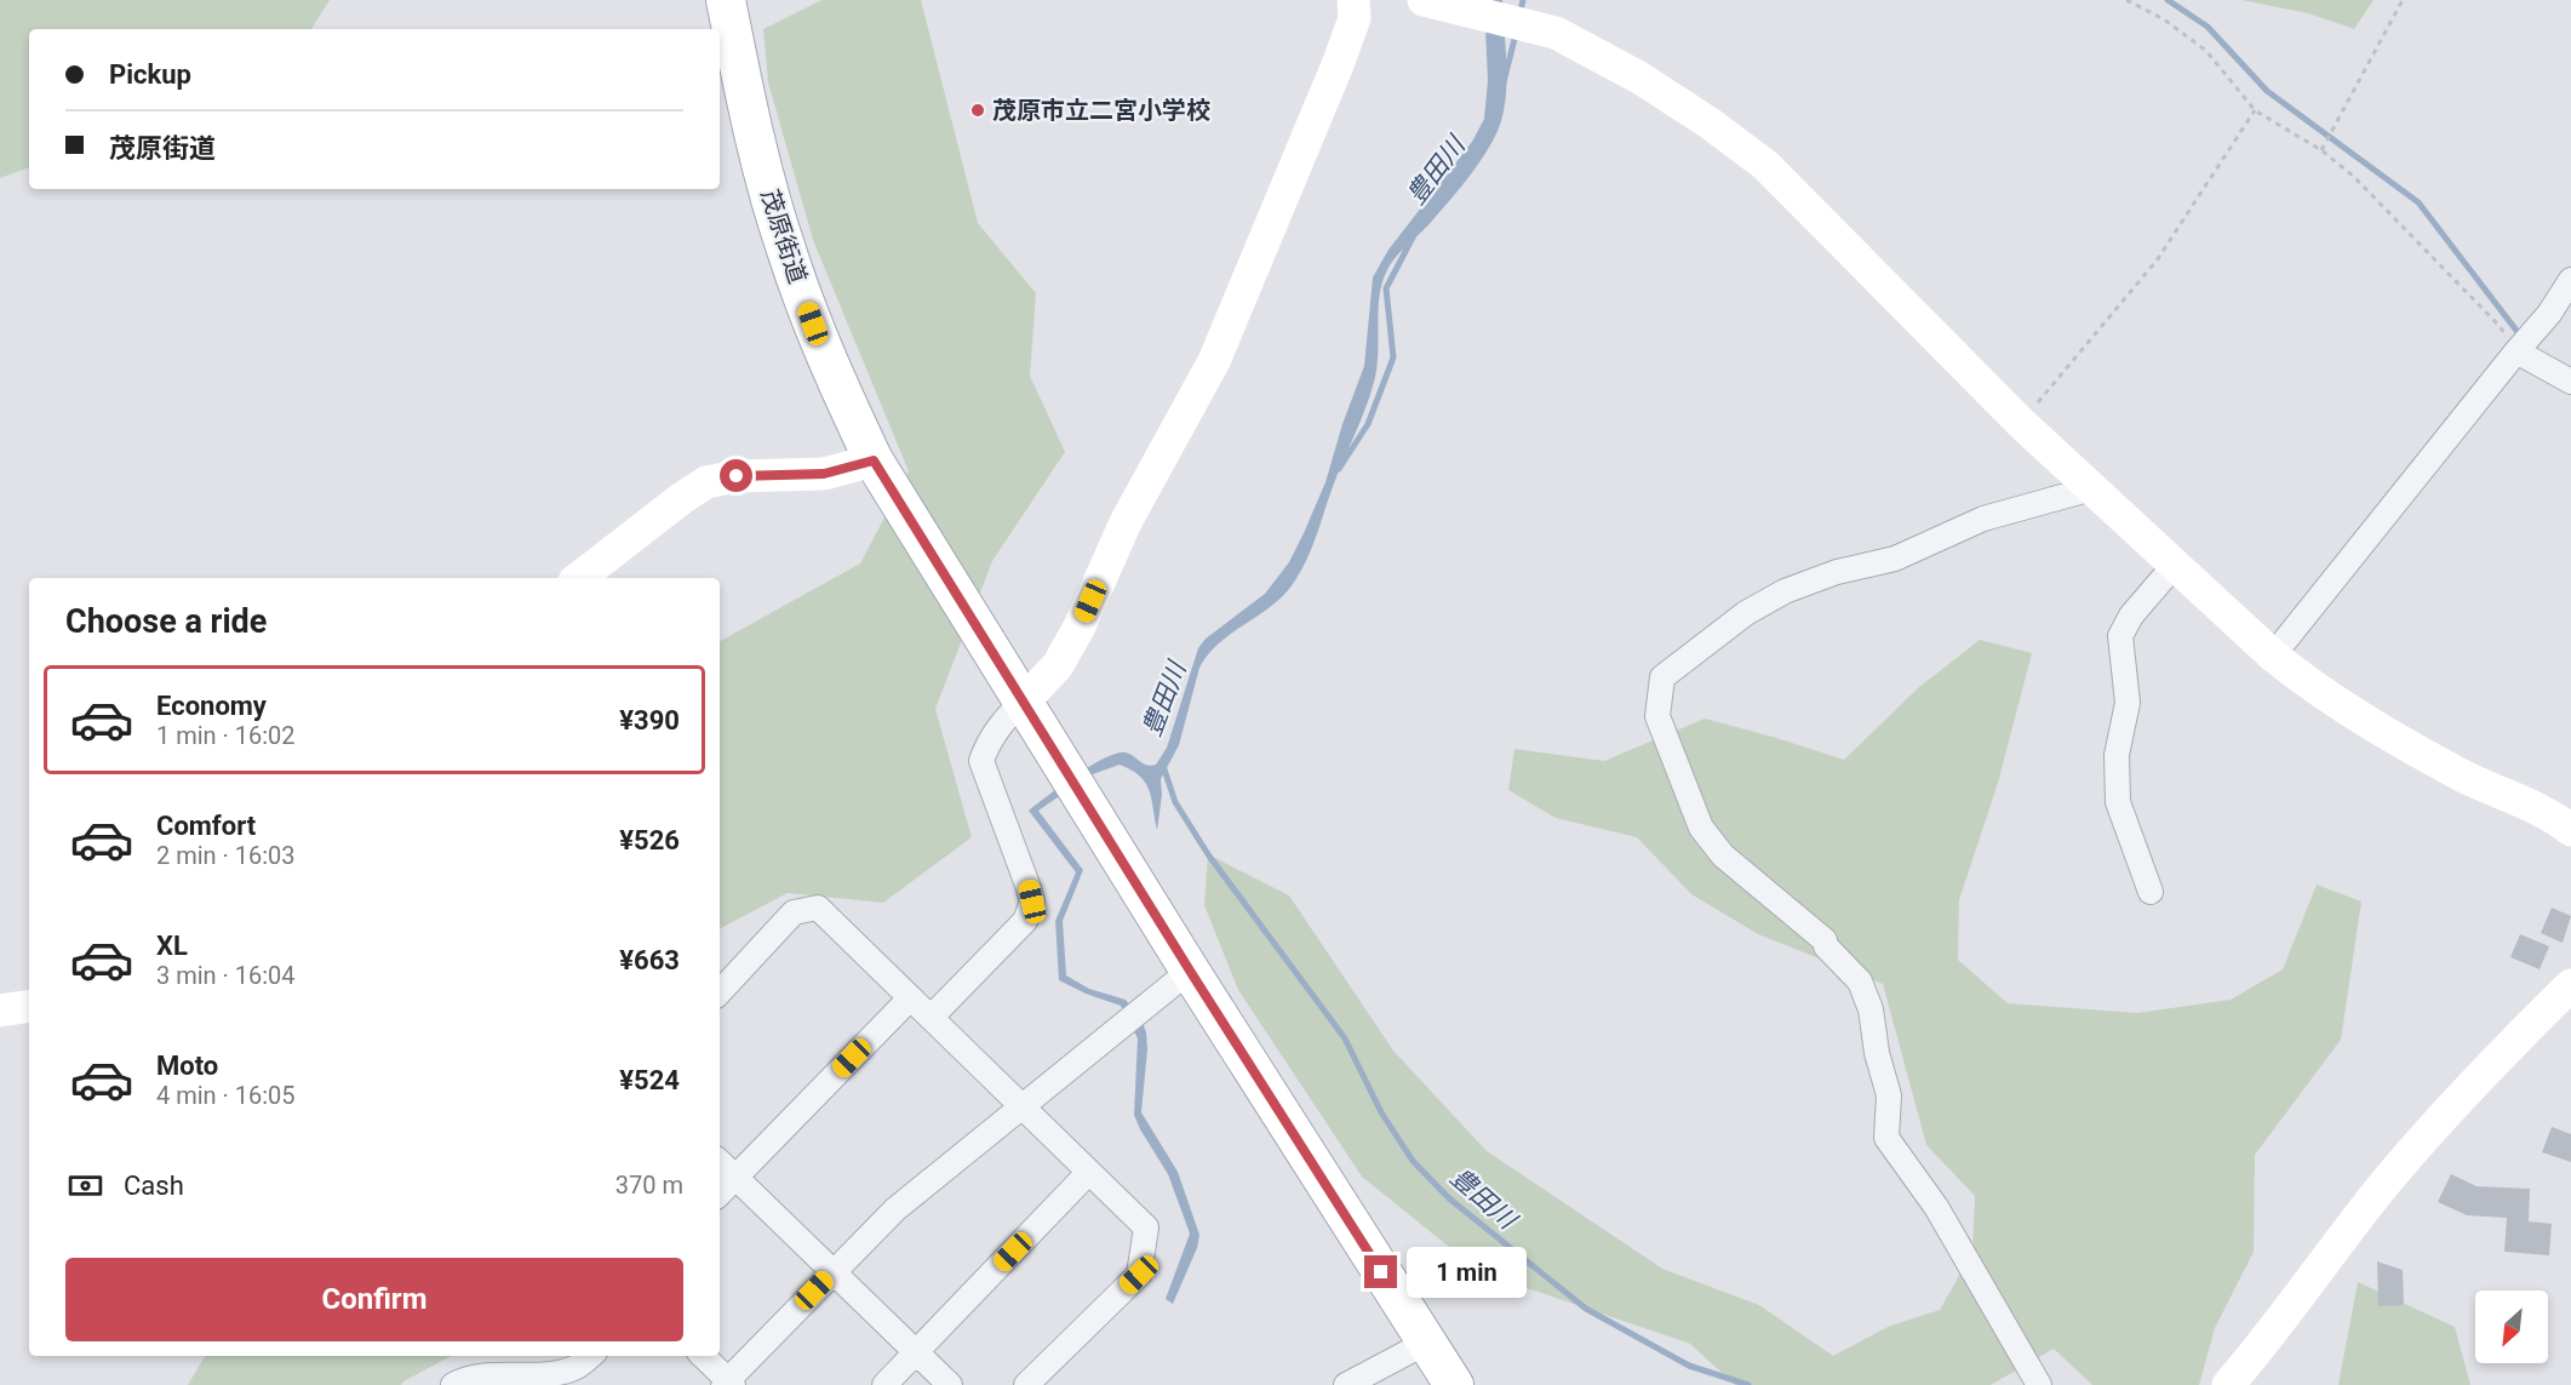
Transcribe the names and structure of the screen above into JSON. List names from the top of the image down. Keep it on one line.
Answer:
{"streets":{"main road":["茂原街道"]},"water":["豊田川"],"places":["茂原市立二宮小学校"],"north":"bottom left","page":{"banner":["Pickup","茂原街道"],"heading":"Choose a ride","list":[{"name":"Economy","note":"1 min · 16:02","value":"¥390"},{"name":"Comfort","note":"2 min · 16:03","value":"¥526"},{"name":"XL","note":"3 min · 16:04","value":"¥663"},{"name":"Moto","note":"4 min · 16:05","value":"¥524"}],"pay":["Cash","370 m"],"buttons":"Confirm","bubble":"1 min"}}
